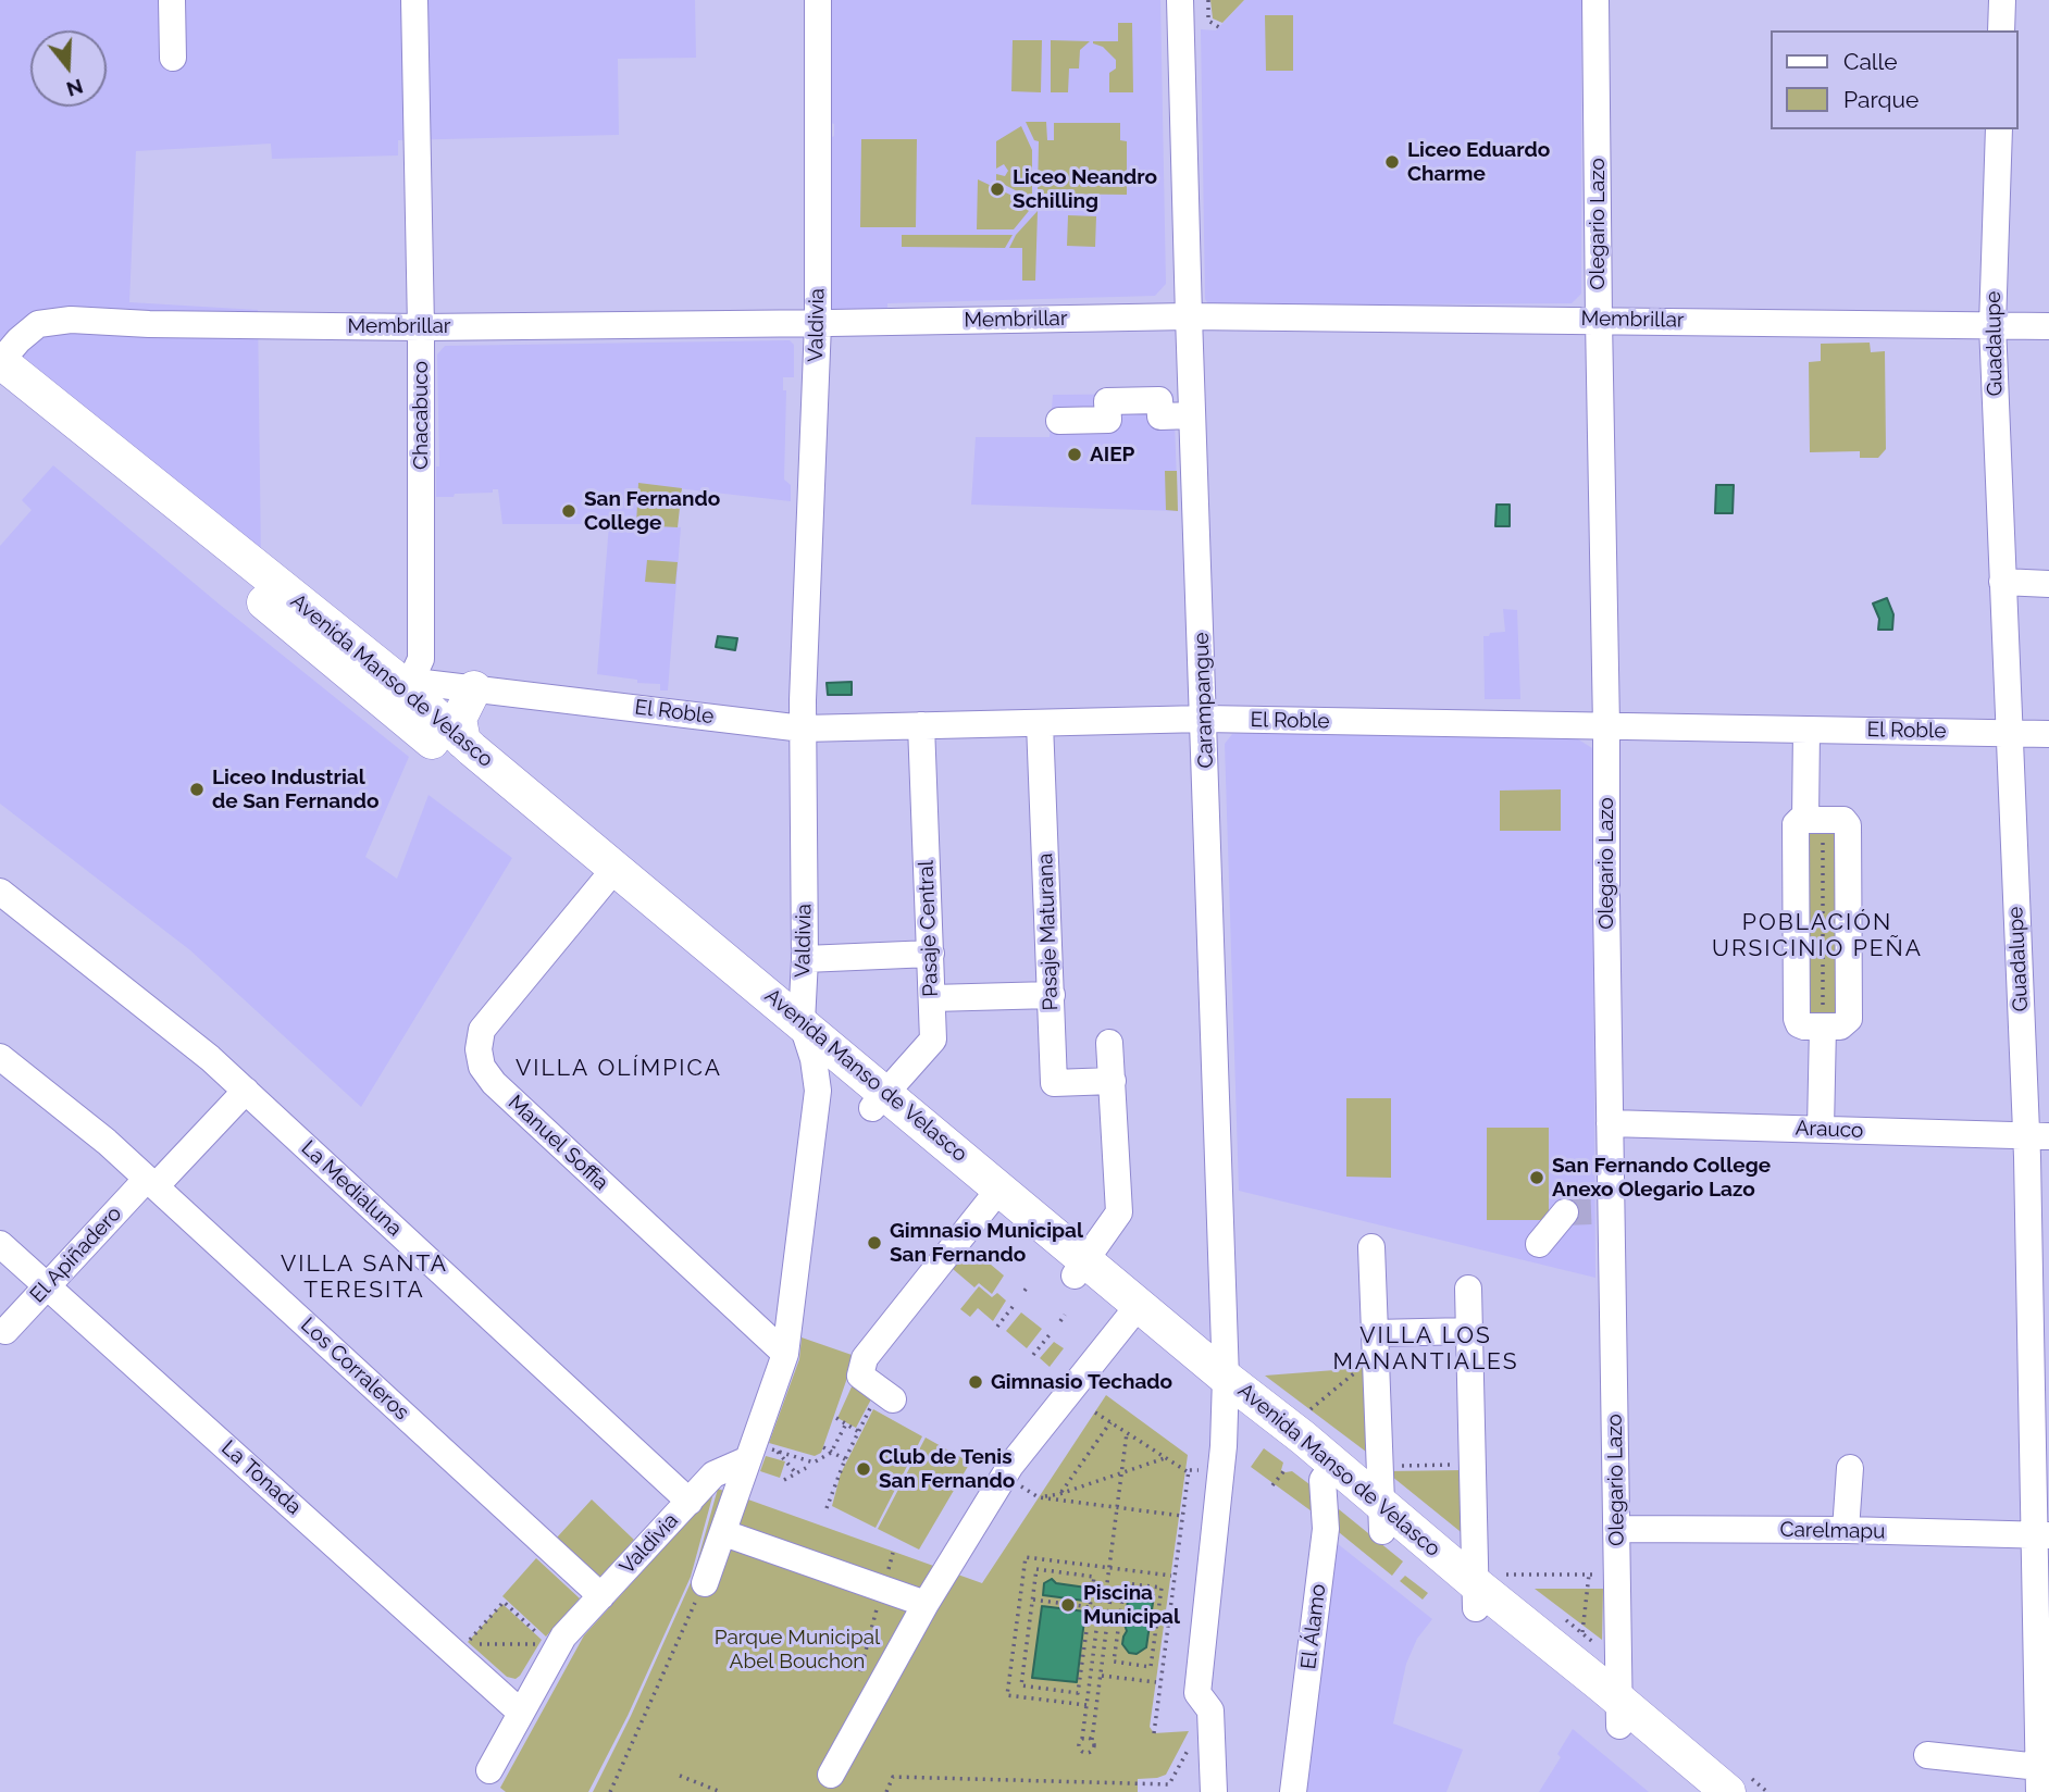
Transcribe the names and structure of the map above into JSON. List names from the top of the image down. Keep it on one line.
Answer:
{"streets":{"main road":["Avenida Manso de Velasco"],"street":["Olegario Lazo","Membrillar","Valdivia","Guadalupe","Chacabuco","Carampangue","El Roble","Pasaje Central","Pasaje Maturana","Arauco","Manuel Soffia","La Medialuna","El Apiñadero","Los Corraleros","La Tonada","Carelmapu","El Álamo"]},"crossings":[["Olegario Lazo","Membrillar"],["Olegario Lazo","Avenida Manso de Velasco"],["Olegario Lazo","El Roble"],["Olegario Lazo","Arauco"],["Olegario Lazo","Carelmapu"],["Membrillar","Valdivia"],["Membrillar","Guadalupe"],["Membrillar","Chacabuco"],["Membrillar","Avenida Manso de Velasco"],["Membrillar","Carampangue"],["Valdivia","Avenida Manso de Velasco"],["Valdivia","El Roble"],["Valdivia","Manuel Soffia"],["Valdivia","La Medialuna"],["Valdivia","Los Corraleros"],["Valdivia","La Tonada"],["Guadalupe","El Roble"],["Guadalupe","Arauco"],["Guadalupe","Carelmapu"],["Chacabuco","Avenida Manso de Velasco"],["Chacabuco","El Roble"],["Avenida Manso de Velasco","Carampangue"],["Avenida Manso de Velasco","El Roble"],["Avenida Manso de Velasco","Pasaje Central"],["Avenida Manso de Velasco","Manuel Soffia"],["Avenida Manso de Velasco","El Álamo"],["Carampangue","El Roble"],["El Roble","Pasaje Central"],["El Roble","Pasaje Maturana"],["La Medialuna","El Apiñadero"],["El Apiñadero","Los Corraleros"],["El Apiñadero","La Tonada"]],"districts":["POBLACIÓN URSICINIO PEÑA","VILLA OLÍMPICA","VILLA SANTA TERESITA","VILLA LOS MANANTIALES"],"parks":["Parque Municipal Abel Bouchon"],"places":["Liceo Eduardo Charme","Liceo Neandro Schilling","AIEP","San Fernando College","Liceo Industrial de San Fernando","San Fernando College Anexo Olegario Lazo","Gimnasio Municipal San Fernando","Gimnasio Techado","Club de Tenis San Fernando","Piscina Municipal"],"legend":["Calle","Parque"],"north":"bottom"}
